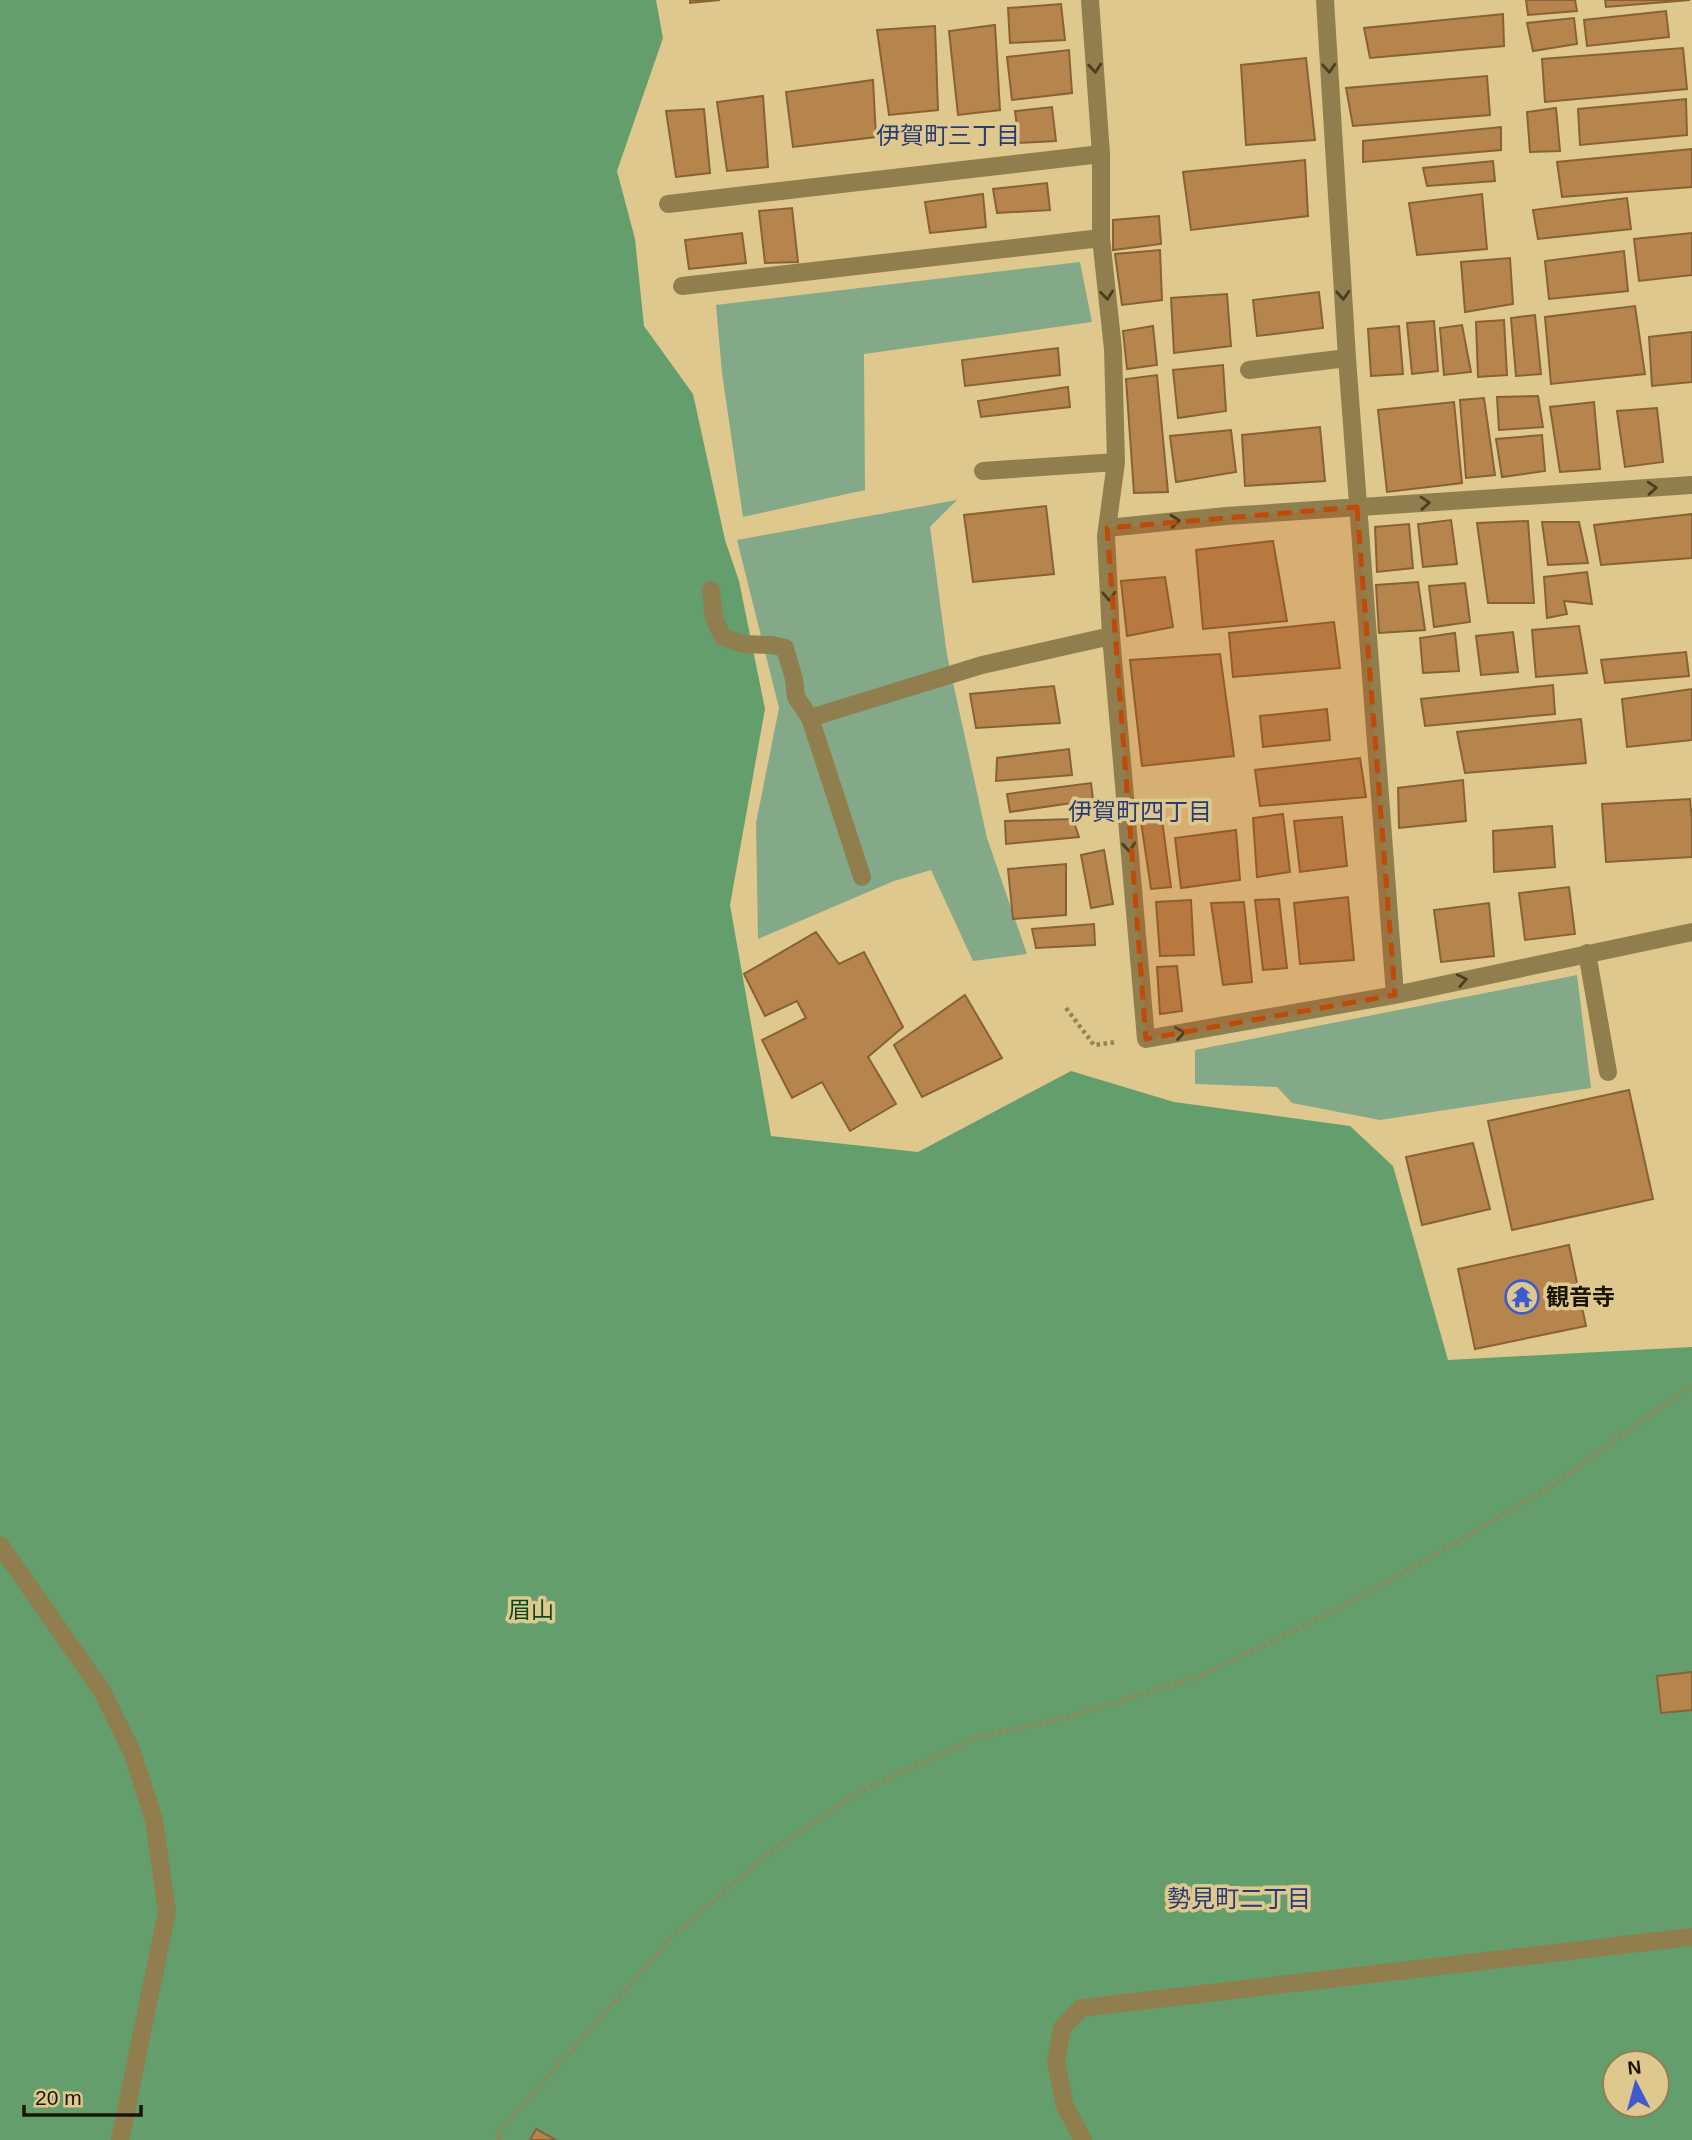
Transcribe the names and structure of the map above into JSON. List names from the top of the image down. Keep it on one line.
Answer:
{"districts":["伊賀町三丁目","伊賀町四丁目","勢見町二丁目"],"parks":["眉山"],"places":{"temple":["観音寺"]},"scale_bar":"20 m","north":"top"}
